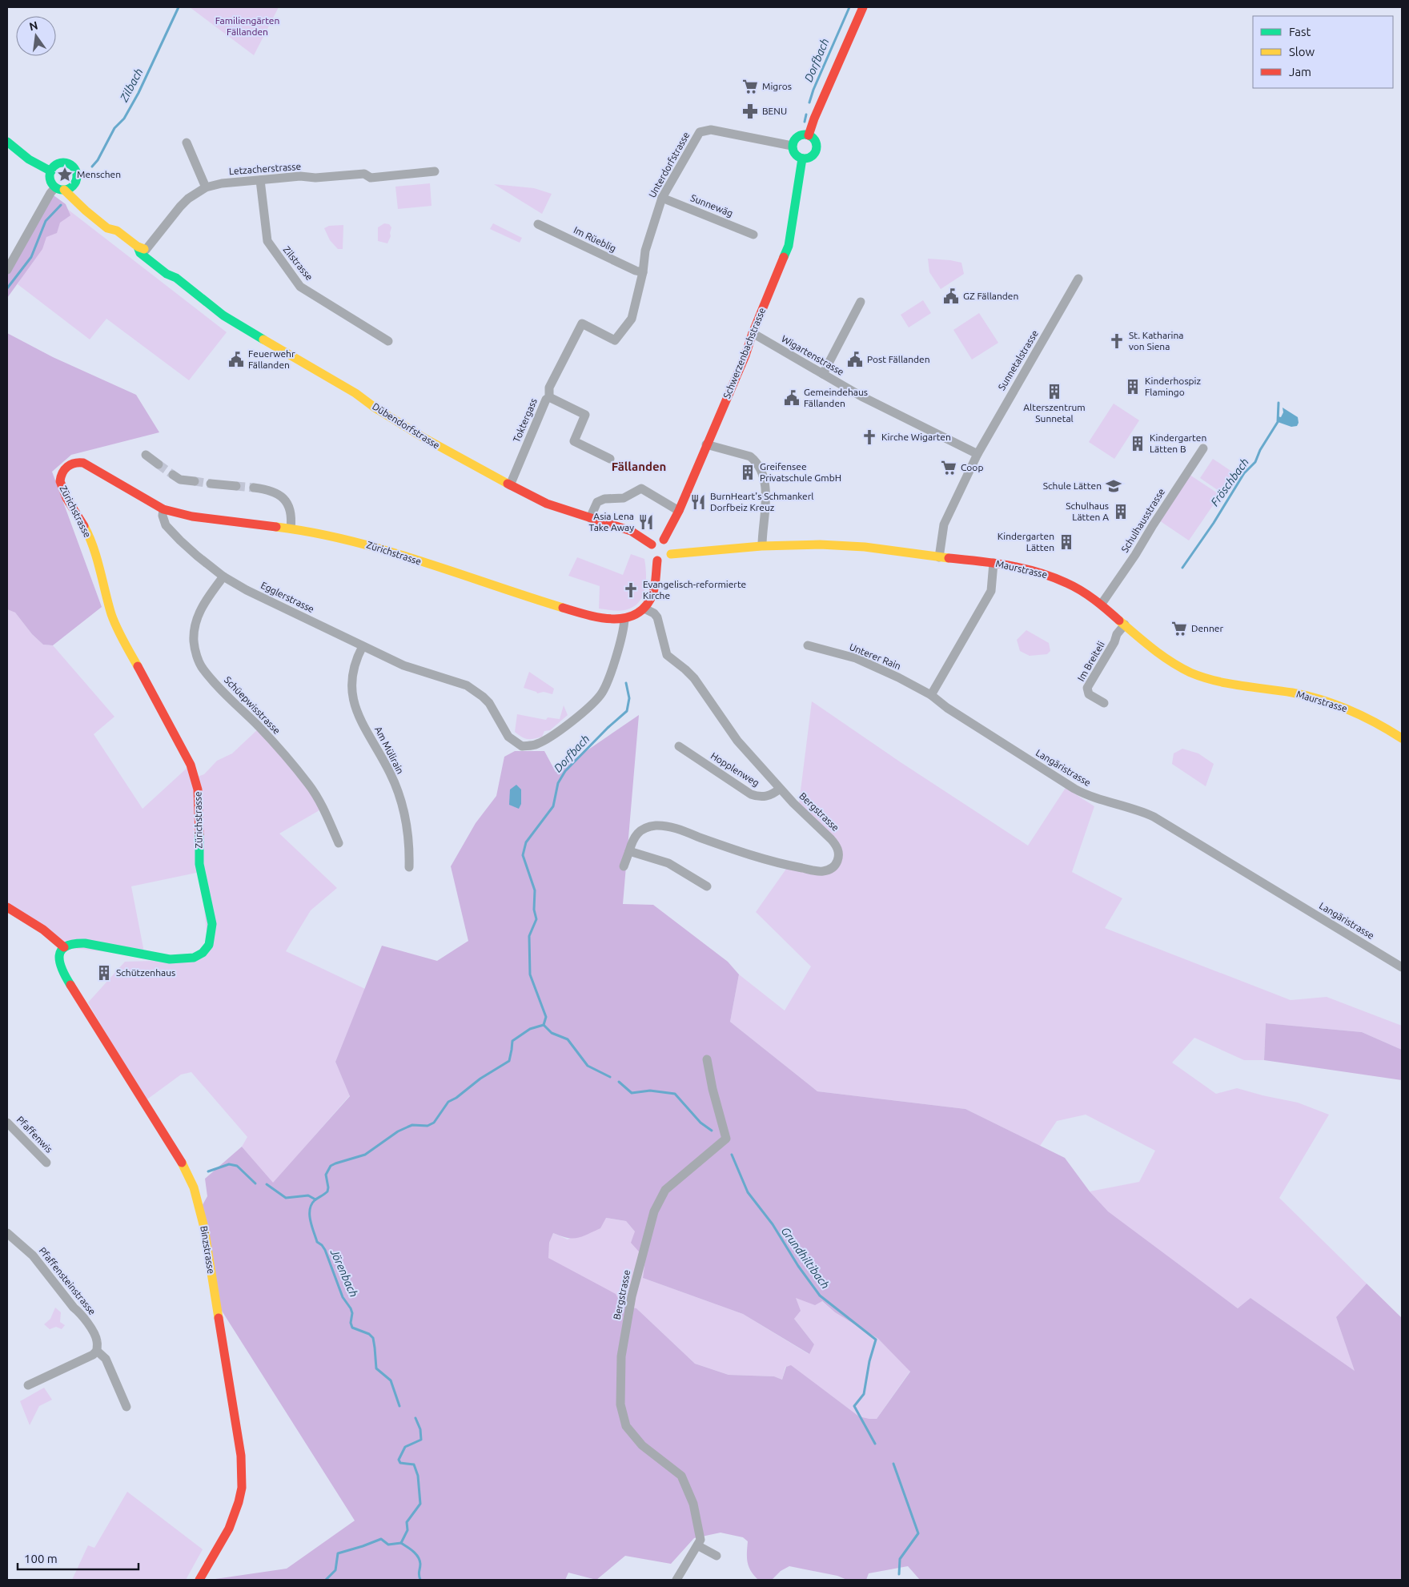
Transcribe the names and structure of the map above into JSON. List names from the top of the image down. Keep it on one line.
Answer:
{"streets":{"main road":["Schwerzenbachstrasse","Dübendorfstrasse","Zürichstrasse","Maurstrasse","Binzstrasse"],"street":["Unterdorfstrasse","Letzacherstrasse","Sunnewäg","Im Rüeblig","Zilstrasse","Wigartenstrasse","Sunnetalstrasse","Toktergass","Schulhausstrasse","Egglerstrasse","Unterer Rain","Im Breiteli","Schüepwisstrasse","Am Mülirain","Langäristrasse","Hopplenweg","Bergstrasse","Pfaffenwis","Pfaffensteinstrasse"]},"crossings":[["Unterdorfstrasse","Sunnewäg"],["Unterdorfstrasse","Im Rüeblig"],["Unterdorfstrasse","Schwerzenbachstrasse"],["Unterdorfstrasse","Toktergass"],["Letzacherstrasse","Zilstrasse"],["Letzacherstrasse","Dübendorfstrasse"],["Schwerzenbachstrasse","Wigartenstrasse"],["Schwerzenbachstrasse","Dübendorfstrasse"],["Schwerzenbachstrasse","Maurstrasse"],["Wigartenstrasse","Sunnetalstrasse"],["Toktergass","Dübendorfstrasse"],["Dübendorfstrasse","Maurstrasse"],["Zürichstrasse","Egglerstrasse"],["Zürichstrasse","Bergstrasse"],["Zürichstrasse","Binzstrasse"],["Schulhausstrasse","Maurstrasse"],["Maurstrasse","Im Breiteli"],["Egglerstrasse","Schüepwisstrasse"],["Egglerstrasse","Am Mülirain"],["Unterer Rain","Langäristrasse"],["Hopplenweg","Bergstrasse"]],"districts":["Fällanden"],"water":["Dorfbach","Zilbach","Fröschbach","Grundhiltibach","Jörenbach"],"parks":["Familiengärten Fällanden"],"places":{"supermarket":["Migros","Coop","Denner"],"pharmacy":["BENU"],"place":["Menschen"],"public building":["GZ Fällanden","Feuerwehr Fällanden","Post Fällanden","Gemeindehaus Fällanden"],"church":["St. Katharina von Siena","Kirche Wigarten","Evangelisch-reformierte Kirche"],"building":["Kinderhospiz Flamingo","Alterszentrum Sunnetal","Kindergarten Lätten B","Greifensee Privatschule GmbH","Schulhaus Lätten A","Kindergarten Lätten","Schützenhaus"],"school or university":["Schule Lätten"],"restaurant":["BurnHeart's Schmankerl Dorfbeiz Kreuz","Asia Lena Take Away"]},"legend":["Fast","Slow","Jam"],"scale_bar":"100 m","north":"top"}
